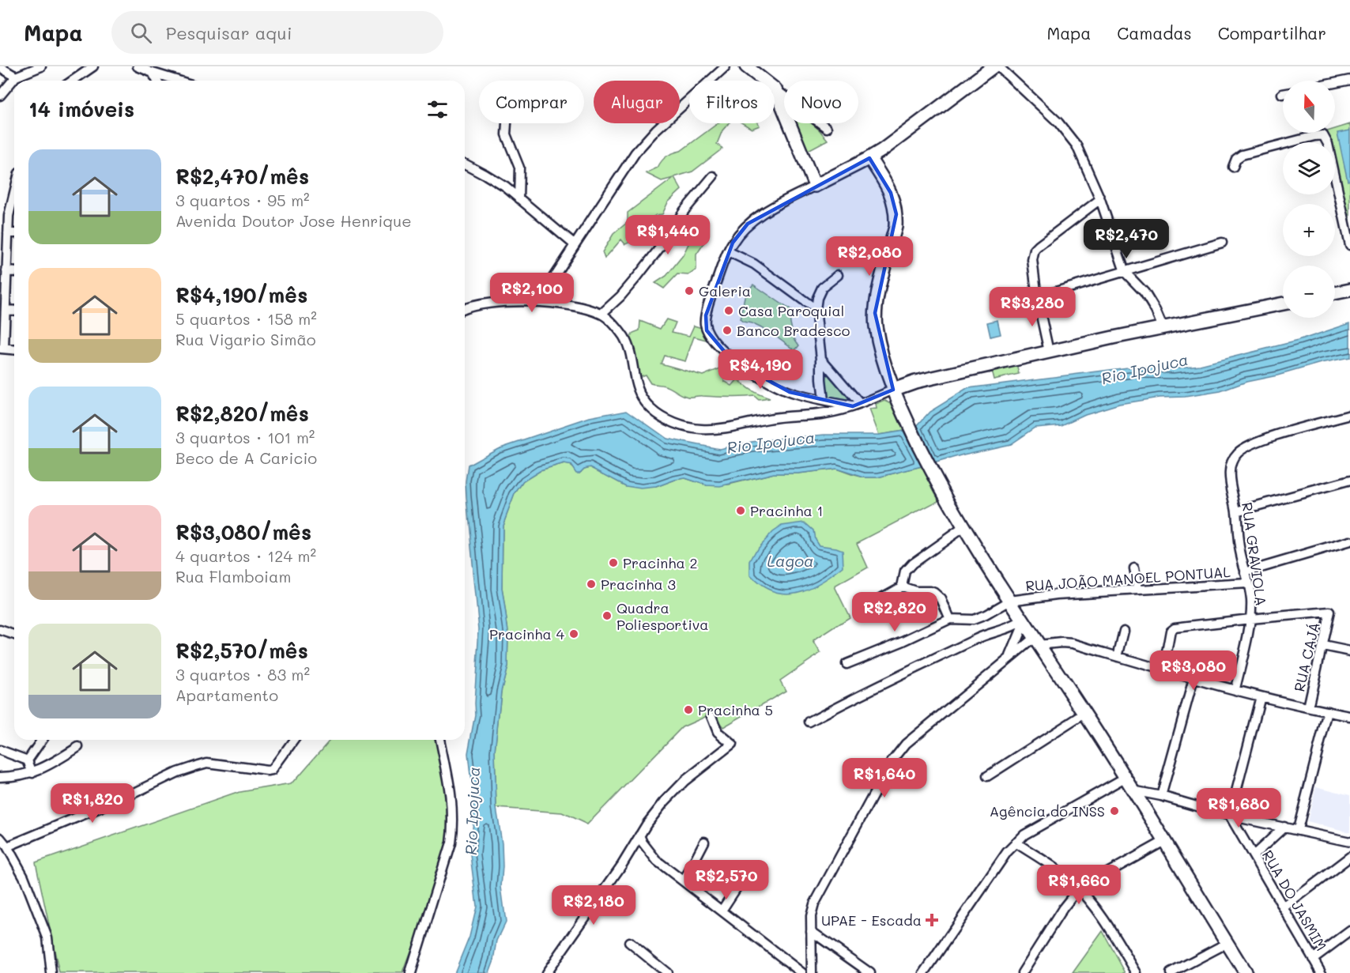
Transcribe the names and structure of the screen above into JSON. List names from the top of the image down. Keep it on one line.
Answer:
{"streets":{"street":["RUA GRAVIOLA","RUA JOÃO MANOEL PONTUAL","RUA CAJÁ","RUA DO JASMIM"]},"crossings":[["RUA GRAVIOLA","RUA JOÃO MANOEL PONTUAL"],["RUA GRAVIOLA","RUA CAJÁ"]],"water":["Rio Ipojuca","Lagoa"],"places":{"other":["Galeria","Casa Paroquial","Banco Bradesco","Pracinha 1","Pracinha 2","Pracinha 3","Quadra Poliesportiva","Pracinha 4","Pracinha 5","Agência do INSS"],"health":["UPAE - Escada"]},"north":"top","page":{"header":"Mapa","search":"Pesquisar aqui","nav":["Mapa","Camadas","Compartilhar"],"map_buttons":["+","−"],"chip":["Comprar","Alugar","Filtros","Novo"],"heading":"14 imóveis","list":[{"name":"R$2,470/mês","note":"3 quartos · 95 m² · Avenida Doutor Jose Henrique"},{"name":"R$4,190/mês","note":"5 quartos · 158 m² · Rua Vigario Simão"},{"name":"R$2,820/mês","note":"3 quartos · 101 m² · Beco de A Caricio"},{"name":"R$3,080/mês","note":"4 quartos · 124 m² · Rua Flamboiam"},{"name":"R$2,570/mês","note":"3 quartos · 83 m² · Apartamento"}],"price":["R$1,440","R$2,470","R$2,080","R$2,100","R$3,280","R$4,190","R$2,820","R$3,080","R$1,640","R$1,820","R$1,680","R$2,570","R$1,660","R$2,180"]}}
